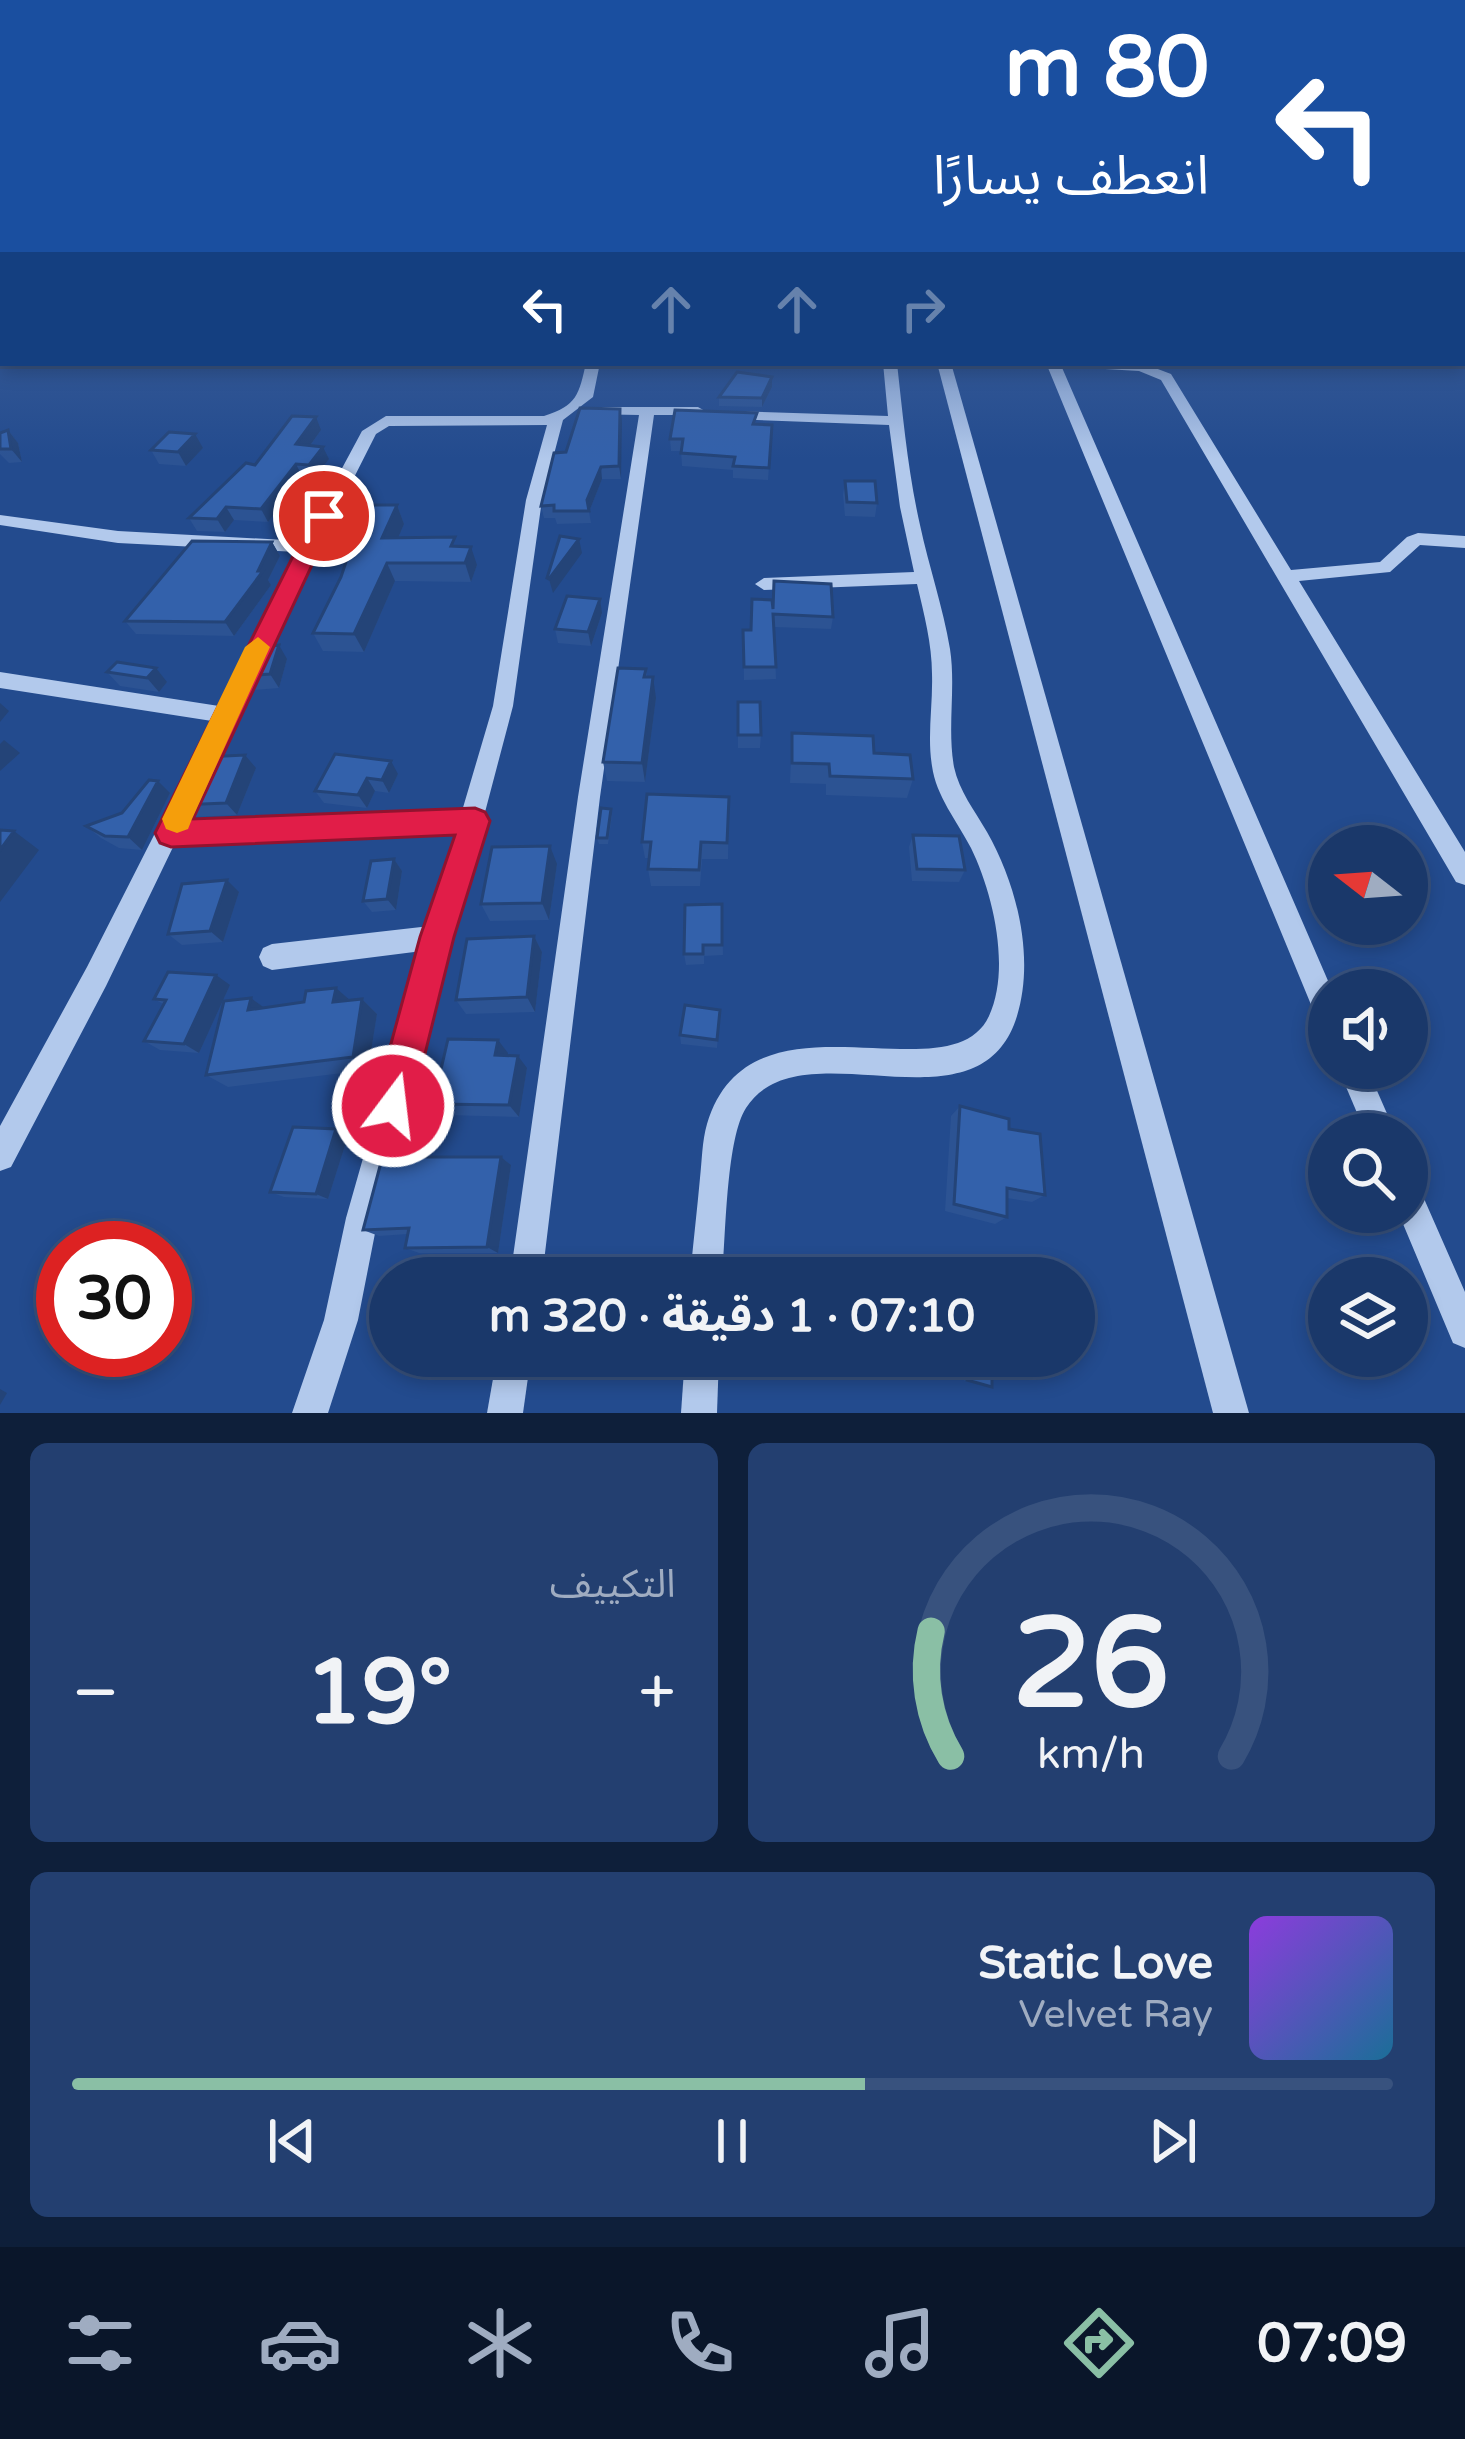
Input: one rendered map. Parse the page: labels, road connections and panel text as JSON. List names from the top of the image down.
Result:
{
  "north": "left",
  "page": {
    "turn": ["80 m", "انعطف يسارًا"],
    "limit": "30",
    "trip": "07:10 · 1 دقيقة · 320 m",
    "tile": "التكييف",
    "heat": ["−", "19°", "+"],
    "song": ["Static Love", "Velvet Ray"],
    "tabs": "07:09",
    "gauge": ["26", "km/h"]
  }
}
